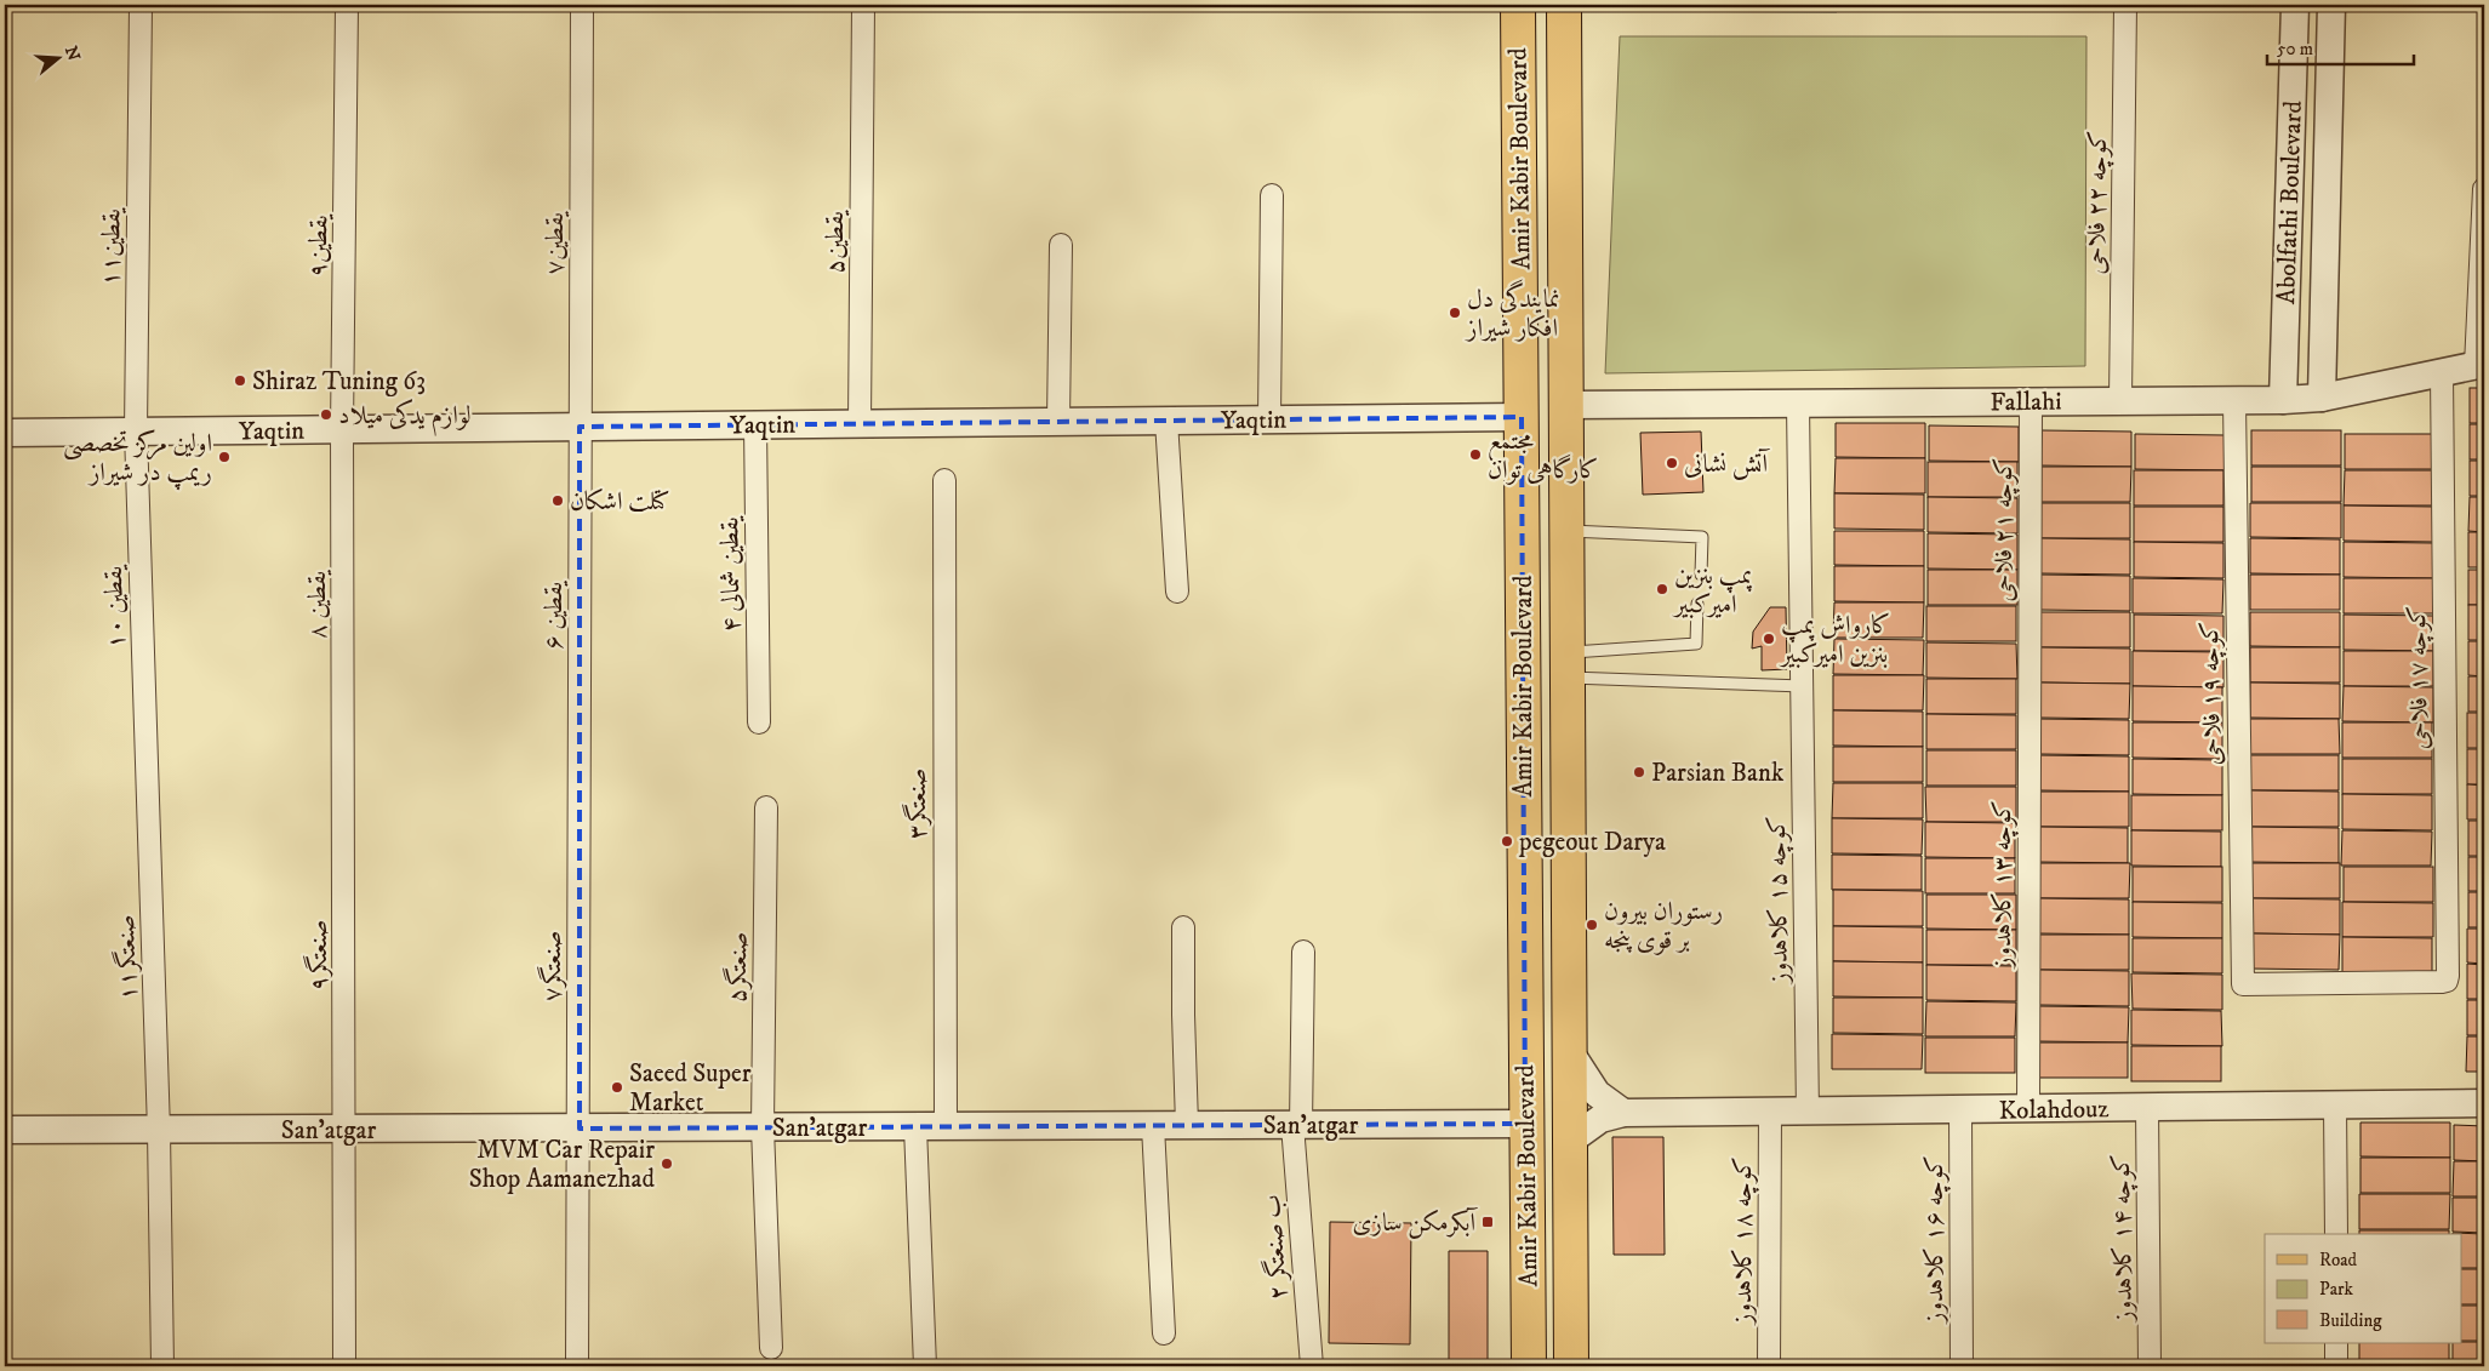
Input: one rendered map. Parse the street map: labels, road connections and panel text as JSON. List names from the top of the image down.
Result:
{
  "streets": {
    "main road": ["Amir Kabir Boulevard"],
    "street": [
      "کوچه ۲۲ فلاحی",
      "Abolfathi Boulevard",
      "یقطین۵",
      "یقطین۷",
      "یقطین۹",
      "یقطین۱۱",
      "Fallahi",
      "Yaqtin",
      "کوچه ۲۱ فلاحی",
      "یقطین شمالی ۴",
      "یقطین ۸",
      "یقطین ۱۰",
      "یقطین ۶",
      "کوچه ۱۷ فلاحی",
      "کوچه ۱۹ فلاحی",
      "صنعتگر۳",
      "کوچه ۱۳ کلاهدوز",
      "کوچه ۱۵ کلاهدوز",
      "صنعتگر۹",
      "صنعتگر۱۱",
      "صنعتگر۷",
      "صنعتگر۵",
      "Kolahdouz",
      "San'atgar",
      "کوچه ۱۴ کلاهدوز",
      "کوچه ۱۶ کلاهدوز",
      "کوچه ۱۸ کلاهدوز",
      "۲ ب صنعتگر"
    ]
  },
  "crossings": [
    ["Amir Kabir Boulevard", "Fallahi"],
    ["Amir Kabir Boulevard", "Yaqtin"],
    ["Amir Kabir Boulevard", "Kolahdouz"],
    ["Amir Kabir Boulevard", "San'atgar"],
    ["کوچه ۲۲ فلاحی", "Fallahi"],
    ["Abolfathi Boulevard", "Fallahi"],
    ["یقطین۵", "Yaqtin"],
    ["یقطین۷", "Yaqtin"],
    ["یقطین۷", "یقطین ۶"],
    ["یقطین۹", "Yaqtin"],
    ["یقطین۹", "یقطین ۸"],
    ["یقطین۱۱", "Yaqtin"],
    ["یقطین۱۱", "یقطین ۱۰"],
    ["Fallahi", "کوچه ۲۱ فلاحی"],
    ["Fallahi", "کوچه ۱۷ فلاحی"],
    ["Fallahi", "کوچه ۱۹ فلاحی"],
    ["Fallahi", "کوچه ۱۵ کلاهدوز"],
    ["Yaqtin", "یقطین شمالی ۴"],
    ["Yaqtin", "یقطین ۸"],
    ["Yaqtin", "یقطین ۱۰"],
    ["Yaqtin", "یقطین ۶"],
    ["کوچه ۲۱ فلاحی", "کوچه ۱۳ کلاهدوز"],
    ["یقطین ۸", "صنعتگر۹"],
    ["یقطین ۱۰", "صنعتگر۱۱"],
    ["یقطین ۶", "صنعتگر۷"],
    ["کوچه ۱۷ فلاحی", "کوچه ۱۹ فلاحی"],
    ["صنعتگر۳", "San'atgar"],
    ["کوچه ۱۳ کلاهدوز", "Kolahdouz"],
    ["کوچه ۱۵ کلاهدوز", "Kolahdouz"],
    ["صنعتگر۹", "San'atgar"],
    ["صنعتگر۱۱", "San'atgar"],
    ["صنعتگر۷", "San'atgar"],
    ["صنعتگر۵", "San'atgar"],
    ["Kolahdouz", "کوچه ۱۴ کلاهدوز"],
    ["Kolahdouz", "کوچه ۱۶ کلاهدوز"],
    ["Kolahdouz", "کوچه ۱۸ کلاهدوز"],
    ["San'atgar", "۲ ب صنعتگر"]
  ],
  "places": {
    "other": [
      "نمایندگی دل افکار شیراز",
      "Shiraz Tuning 63",
      "لوازم یدکی میلاد",
      "مجتمع کارگاهی توان",
      "اولین مرکز تخصصی ریمپ در شیراز",
      "آتش نشانی",
      "کتلت اشکان",
      "پمپ بنزین امیرکبیر",
      "کارواش پمپ بنزین امیرکبیر",
      "Parsian Bank",
      "pegeout Darya",
      "رستوران بیرون بر قوی پنجه",
      "Saeed Super Market",
      "MVM Car Repair Shop Aamanezhad"
    ],
    "transit": ["آبکرمکن سازی"]
  },
  "legend": ["Road", "Park", "Building"],
  "scale_bar": "50 m",
  "north": "right"
}
